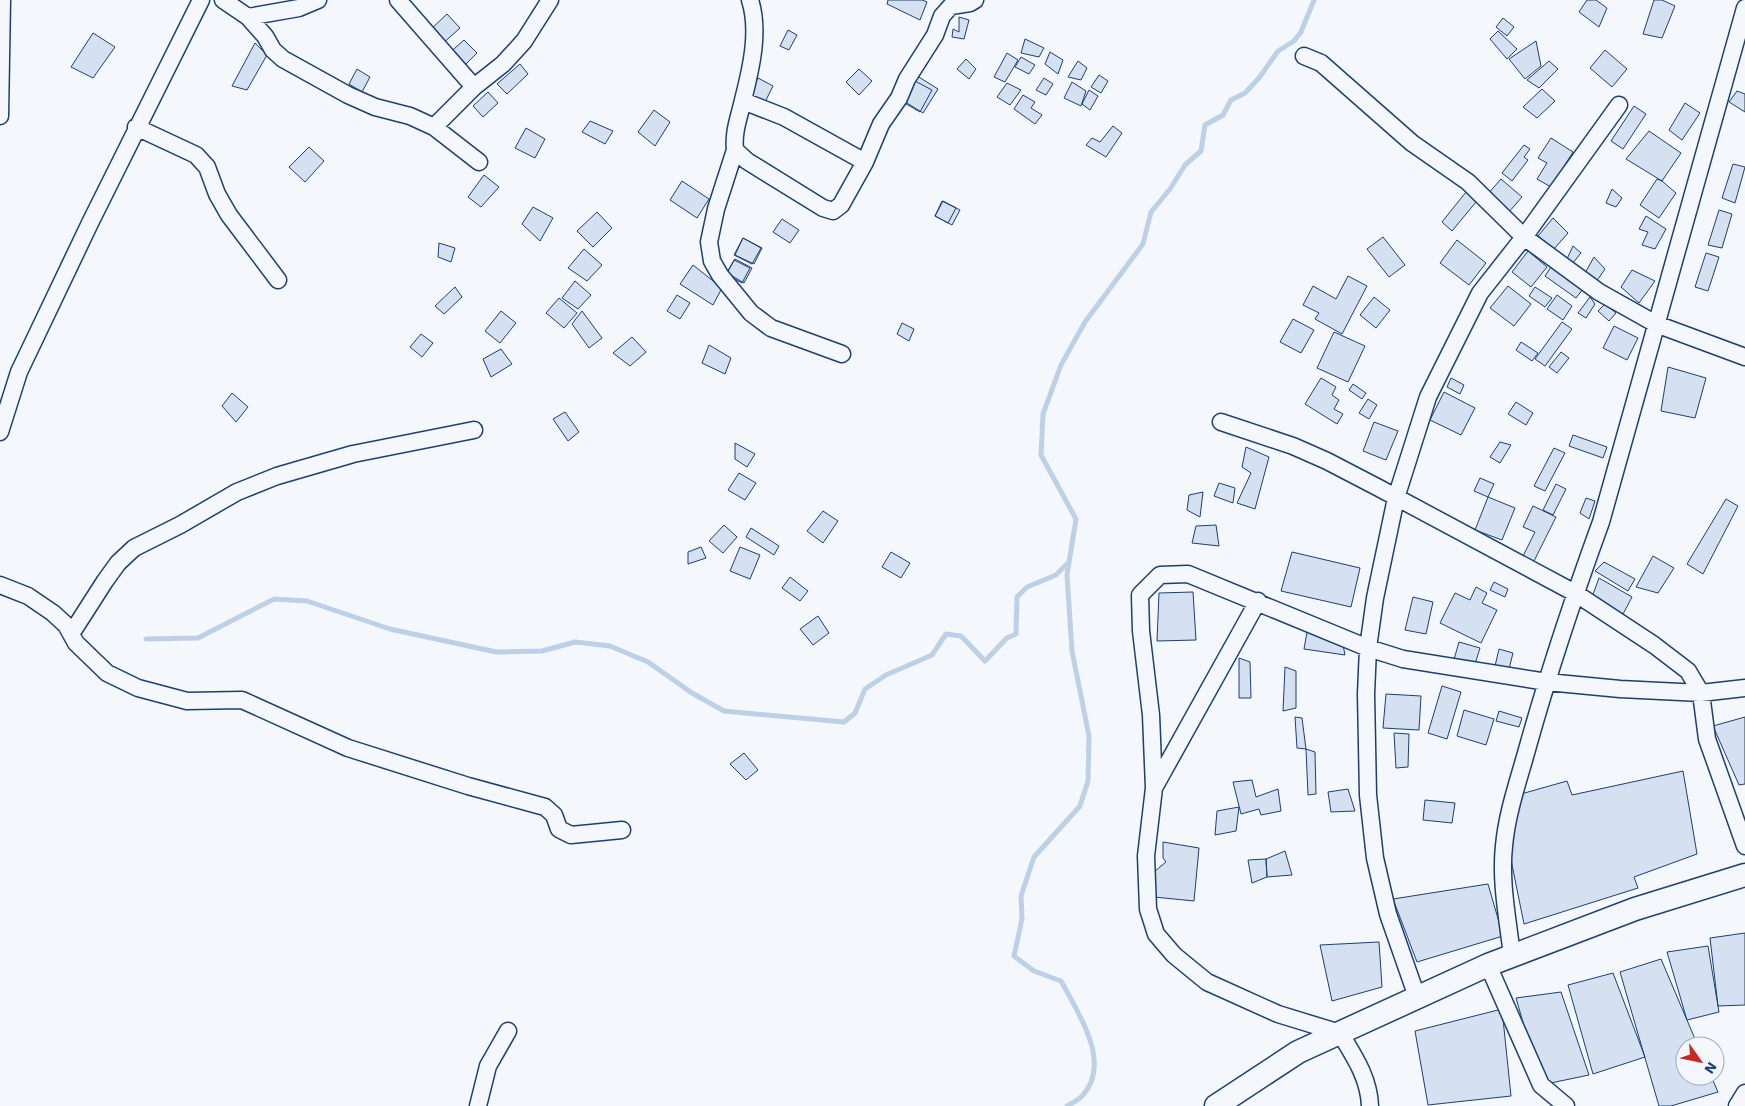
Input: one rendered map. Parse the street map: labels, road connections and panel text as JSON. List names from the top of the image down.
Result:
{
  "north": "bottom right"
}
